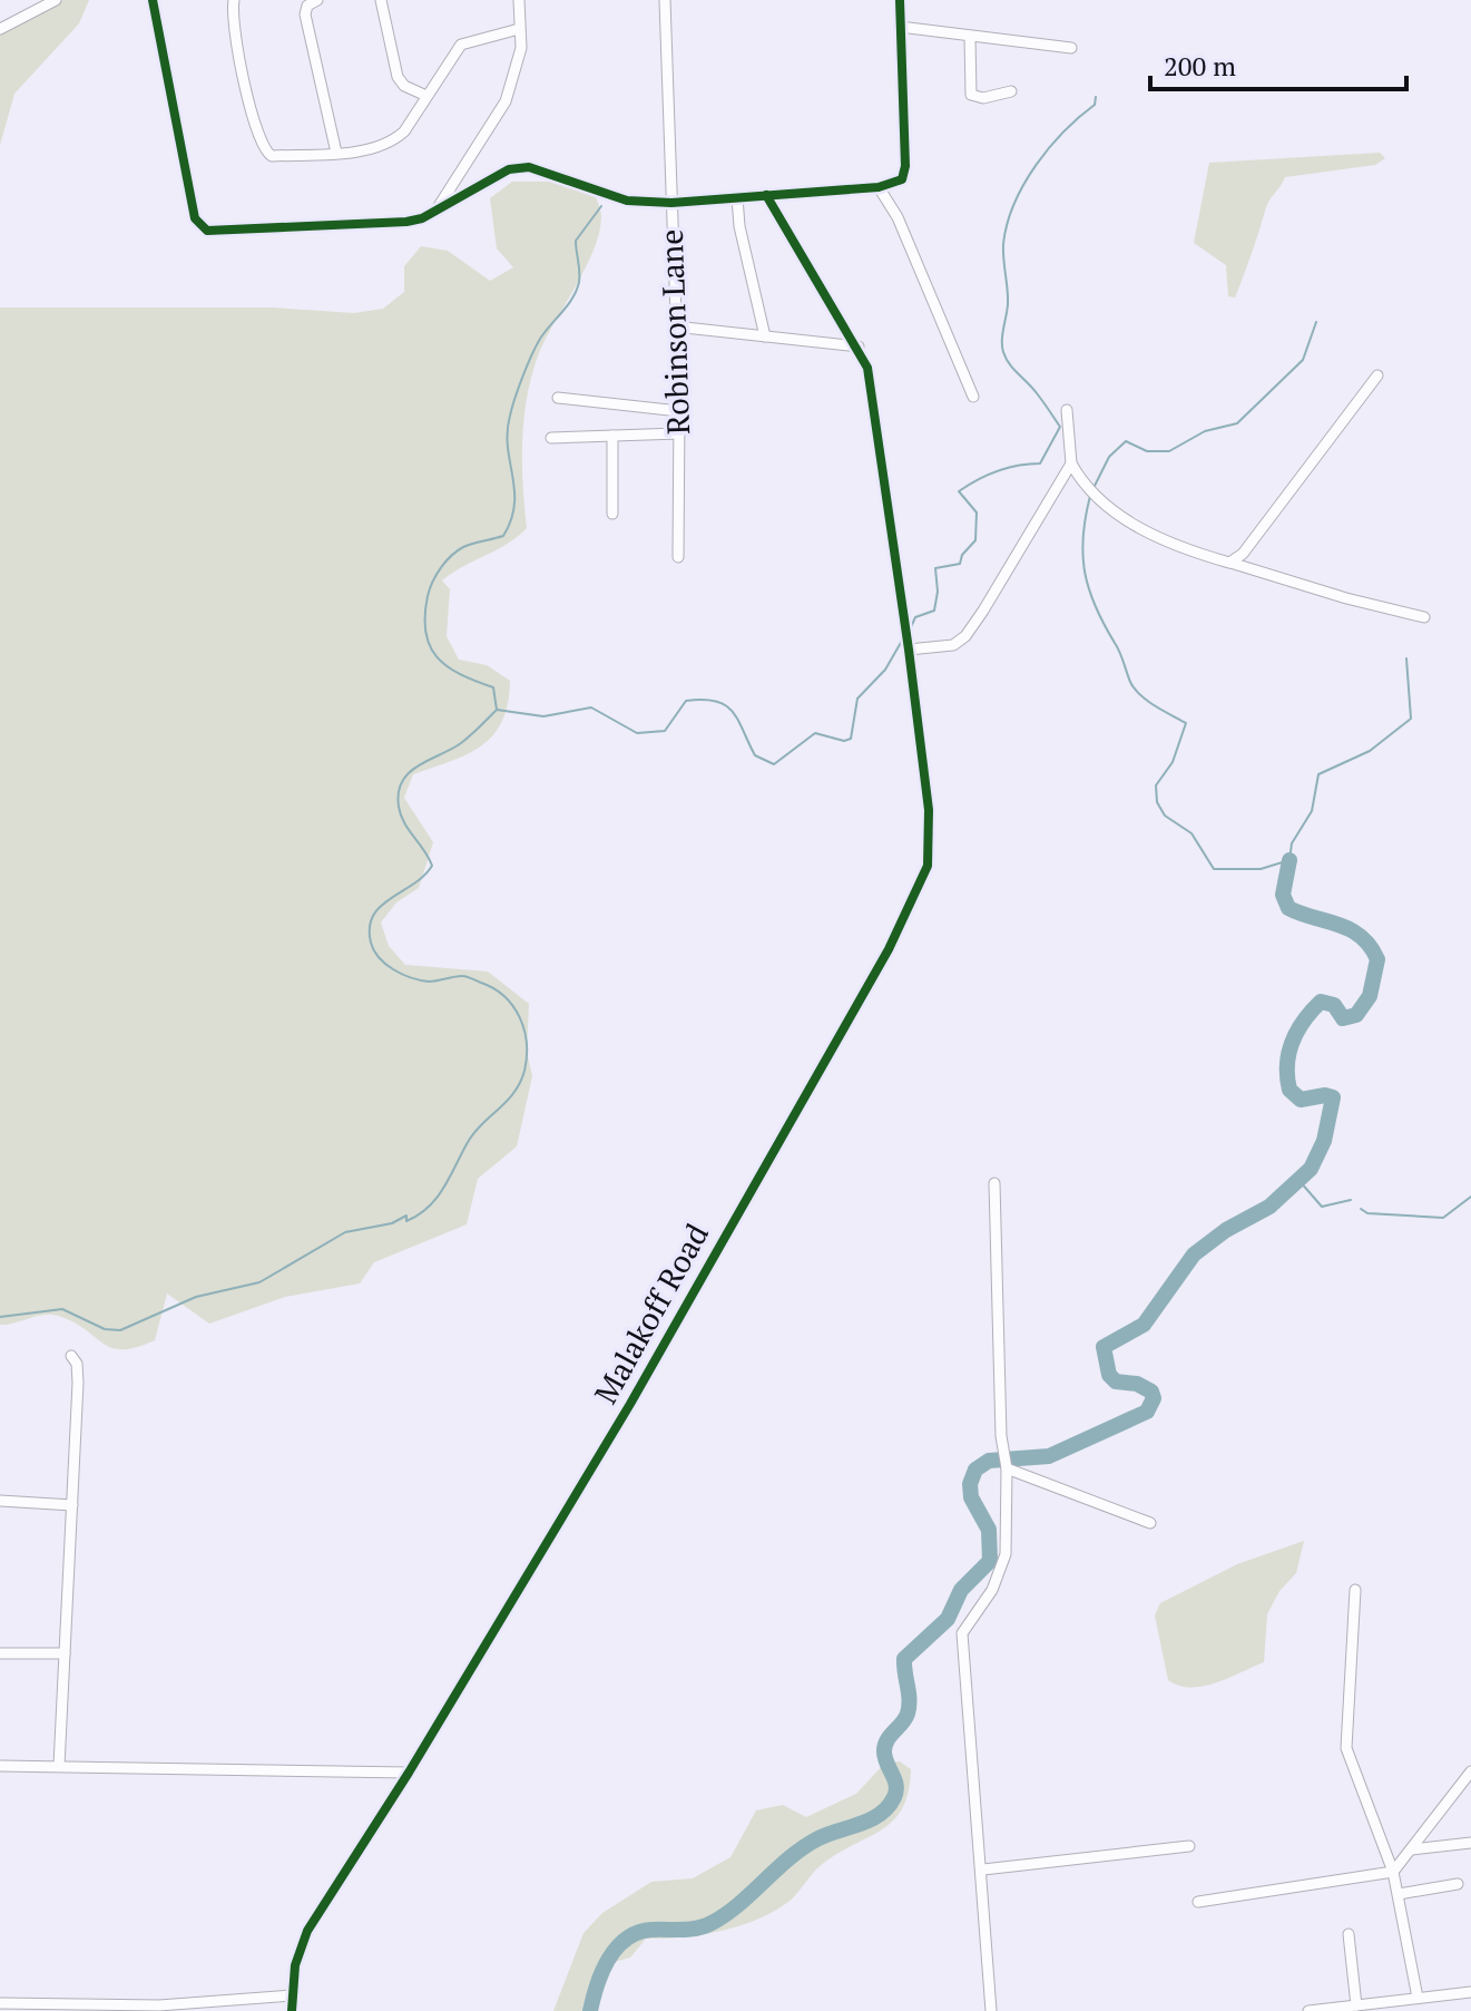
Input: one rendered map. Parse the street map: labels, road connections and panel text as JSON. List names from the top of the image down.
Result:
{
  "streets": {
    "street": ["Robinson Lane", "Malakoff Road"]
  },
  "scale_bar": "200 m"
}
